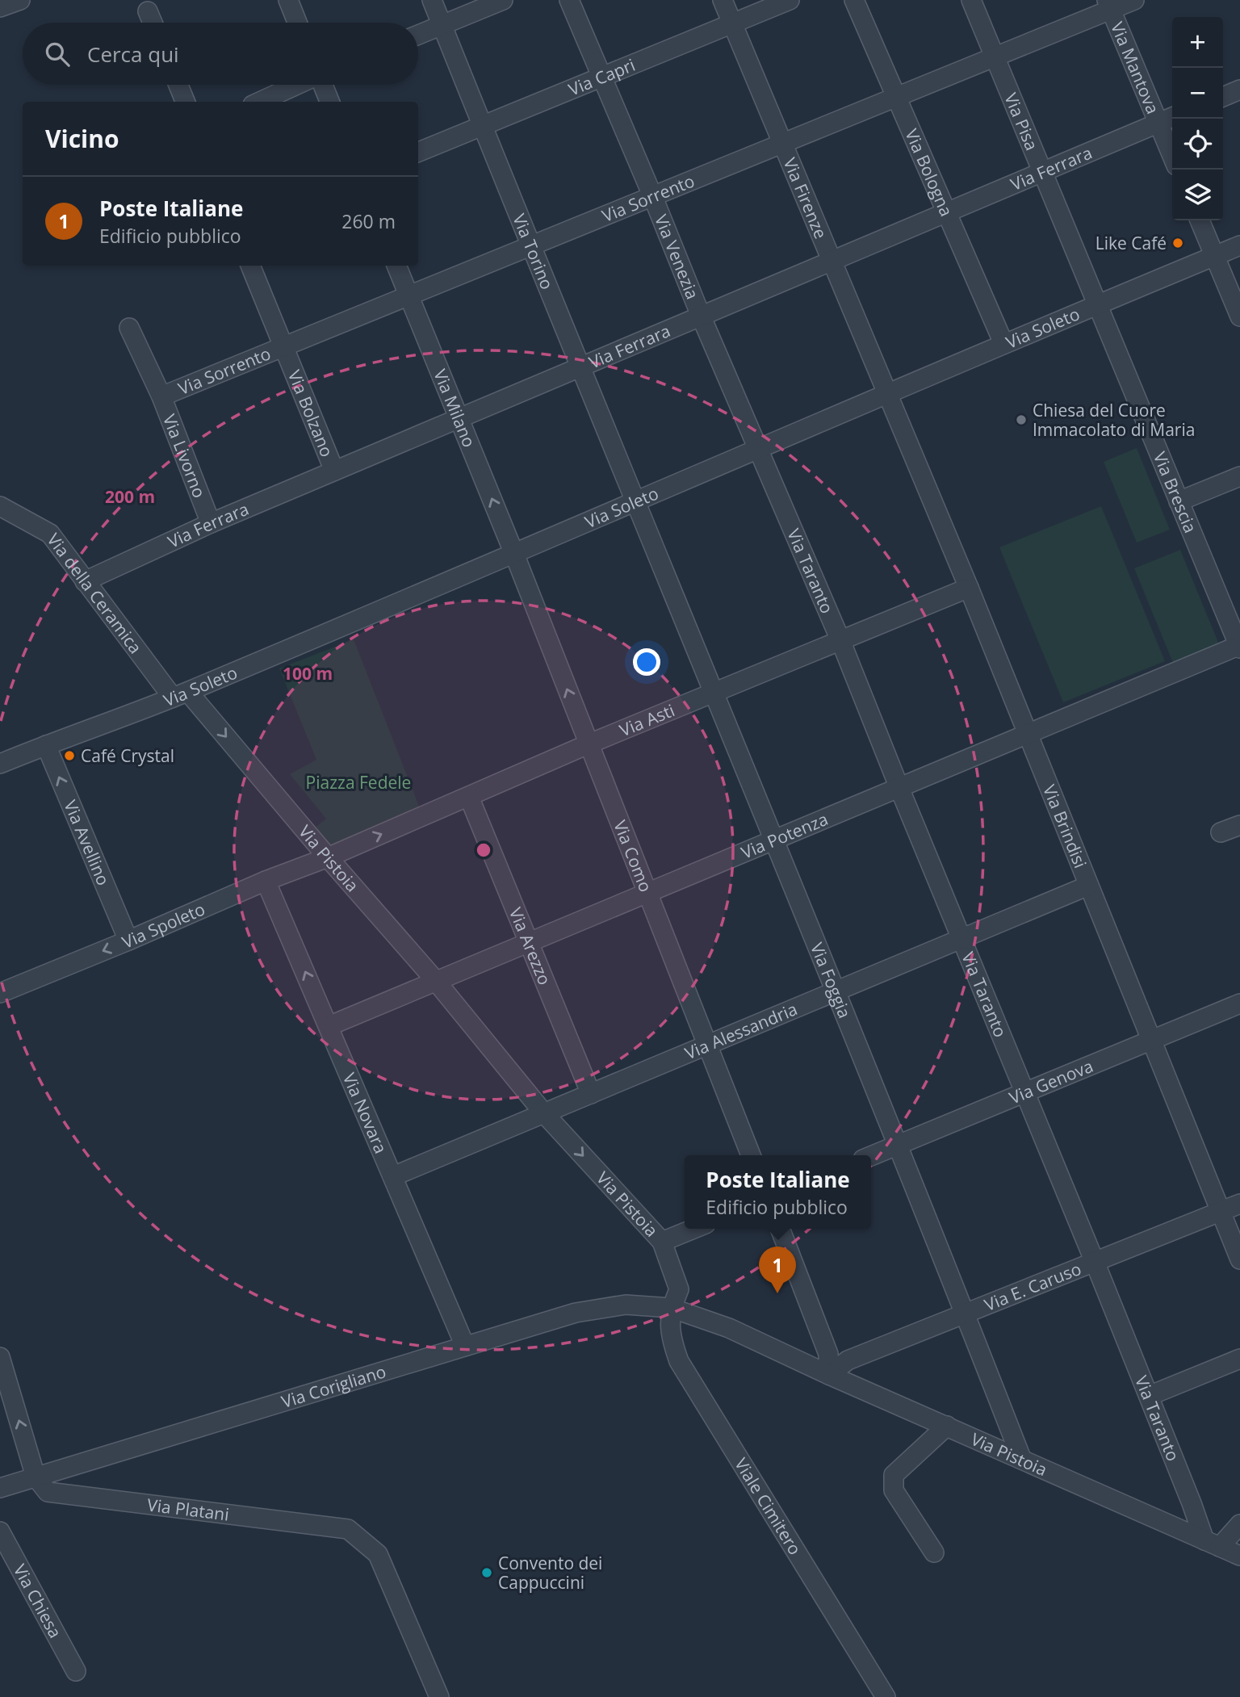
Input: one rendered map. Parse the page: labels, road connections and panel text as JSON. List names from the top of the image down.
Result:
{
  "streets": {
    "street": [
      "Via Mantova",
      "Via Capri",
      "Via Pisa",
      "Via Ferrara",
      "Via Bologna",
      "Via Firenze",
      "Via Sorrento",
      "Via Torino",
      "Via Venezia",
      "Via Soleto",
      "Via Milano",
      "Via Bolzano",
      "Via Livorno",
      "Via Brescia",
      "Via Taranto",
      "Via della Ceramica",
      "Via Asti",
      "Via Brindisi",
      "Via Potenza",
      "Via Avellino",
      "Via Como",
      "Via Pistoia",
      "Via Spoleto",
      "Via Arezzo",
      "Via Foggia",
      "Via Alessandria",
      "Via Genova",
      "Via Novara",
      "Via E. Caruso",
      "Via Corigliano",
      "Viale Cimitero",
      "Via Platani",
      "Via Chiesa"
    ]
  },
  "crossings": [
    ["Via Mantova", "Via Ferrara"],
    ["Via Mantova", "Via Sorrento"],
    ["Via Capri", "Via Firenze"],
    ["Via Capri", "Via Torino"],
    ["Via Capri", "Via Venezia"],
    ["Via Pisa", "Via Ferrara"],
    ["Via Pisa", "Via Sorrento"],
    ["Via Pisa", "Via Soleto"],
    ["Via Pisa", "Via Brescia"],
    ["Via Ferrara", "Via Bologna"],
    ["Via Ferrara", "Via Firenze"],
    ["Via Ferrara", "Via Torino"],
    ["Via Ferrara", "Via Venezia"],
    ["Via Ferrara", "Via Milano"],
    ["Via Ferrara", "Via Bolzano"],
    ["Via Ferrara", "Via Livorno"],
    ["Via Ferrara", "Via della Ceramica"],
    ["Via Bologna", "Via Sorrento"],
    ["Via Bologna", "Via Soleto"],
    ["Via Firenze", "Via Sorrento"],
    ["Via Firenze", "Via Soleto"],
    ["Via Firenze", "Via Brindisi"],
    ["Via Sorrento", "Via Torino"],
    ["Via Sorrento", "Via Venezia"],
    ["Via Sorrento", "Via Milano"],
    ["Via Sorrento", "Via Bolzano"],
    ["Via Sorrento", "Via Livorno"],
    ["Via Torino", "Via Soleto"],
    ["Via Torino", "Via Foggia"],
    ["Via Venezia", "Via Soleto"],
    ["Via Venezia", "Via Taranto"],
    ["Via Soleto", "Via Milano"],
    ["Via Soleto", "Via Brescia"],
    ["Via Soleto", "Via Taranto"],
    ["Via Soleto", "Via della Ceramica"],
    ["Via Soleto", "Via Brindisi"],
    ["Via Soleto", "Via Avellino"],
    ["Via Soleto", "Via Como"],
    ["Via Soleto", "Via Pistoia"],
    ["Via Soleto", "Via Foggia"],
    ["Via Milano", "Via Como"],
    ["Via Brescia", "Via Potenza"],
    ["Via Taranto", "Via Asti"],
    ["Via Taranto", "Via Potenza"],
    ["Via Taranto", "Via Pistoia"],
    ["Via Taranto", "Via Alessandria"],
    ["Via Taranto", "Via Genova"],
    ["Via Taranto", "Via E. Caruso"],
    ["Via della Ceramica", "Via Pistoia"],
    ["Via Asti", "Via Brindisi"],
    ["Via Asti", "Via Como"],
    ["Via Asti", "Via Pistoia"],
    ["Via Asti", "Via Spoleto"],
    ["Via Asti", "Via Arezzo"],
    ["Via Asti", "Via Foggia"],
    ["Via Brindisi", "Via Potenza"],
    ["Via Brindisi", "Via Alessandria"],
    ["Via Brindisi", "Via Genova"],
    ["Via Brindisi", "Via E. Caruso"],
    ["Via Potenza", "Via Como"],
    ["Via Potenza", "Via Pistoia"],
    ["Via Potenza", "Via Arezzo"],
    ["Via Potenza", "Via Foggia"],
    ["Via Potenza", "Via Novara"],
    ["Via Avellino", "Via Spoleto"],
    ["Via Como", "Via Alessandria"],
    ["Via Pistoia", "Via Spoleto"],
    ["Via Pistoia", "Via Foggia"],
    ["Via Pistoia", "Via Alessandria"],
    ["Via Pistoia", "Via E. Caruso"],
    ["Via Pistoia", "Via Corigliano"],
    ["Via Pistoia", "Viale Cimitero"],
    ["Via Spoleto", "Via Novara"],
    ["Via Arezzo", "Via Alessandria"],
    ["Via Foggia", "Via Alessandria"],
    ["Via Foggia", "Via Genova"],
    ["Via Foggia", "Via E. Caruso"],
    ["Via Alessandria", "Via Novara"],
    ["Via Novara", "Via Corigliano"],
    ["Via Corigliano", "Viale Cimitero"],
    ["Via Corigliano", "Via Platani"]
  ],
  "one_way": ["Via Milano", "Via Avellino", "Via Spoleto"],
  "parks": ["Piazza Fedele"],
  "places": [
    "Like Café",
    "Chiesa del Cuore Immacolato di Maria",
    "Café Crystal",
    "Convento dei Cappuccini"
  ],
  "page": {
    "map_buttons": ["+", "−"],
    "search": "Cerca qui",
    "heading": "Vicino",
    "list": [
      {
        "mark": "1",
        "name": "Poste Italiane",
        "note": "Edificio pubblico",
        "value": "260 m"
      }
    ],
    "popup": ["Poste Italiane", "Edificio pubblico"],
    "pins": "1"
  },
  "rings": ["200 m", "100 m"]
}
